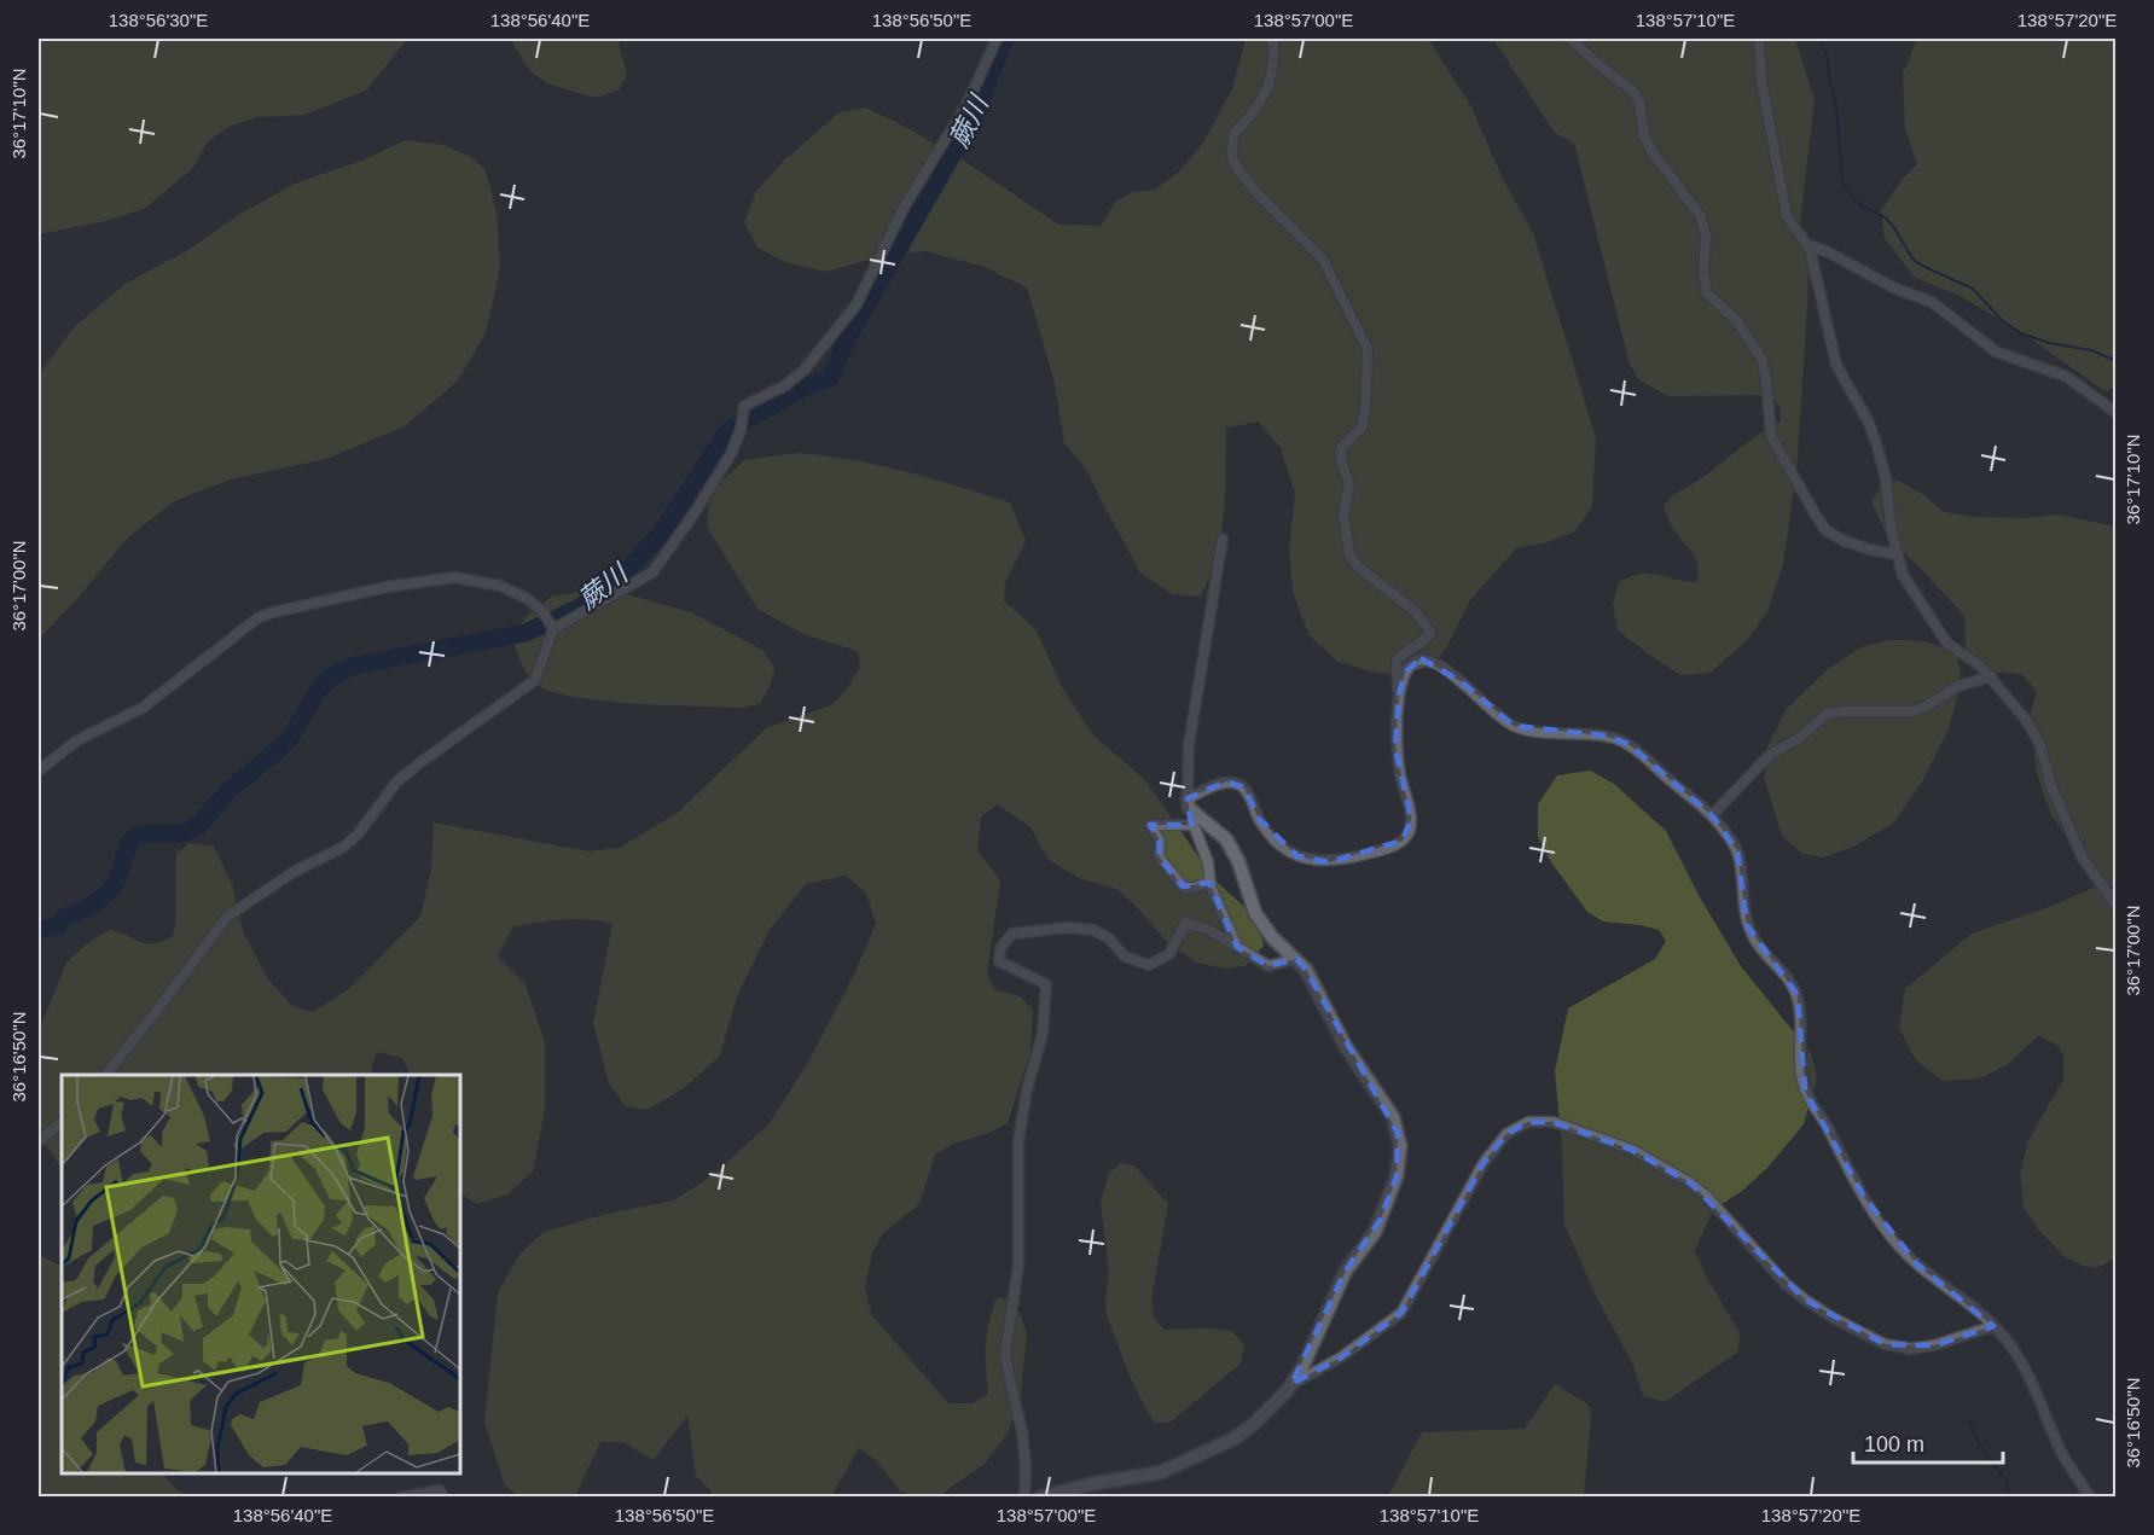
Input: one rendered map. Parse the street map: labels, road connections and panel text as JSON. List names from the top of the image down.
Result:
{
  "water": ["蕨川"],
  "scale_bar": "100 m",
  "coordinates": [
    "138°56'30\"E",
    "138°56'40\"E",
    "138°56'50\"E",
    "138°57'00\"E",
    "138°57'10\"E",
    "138°57'20\"E",
    "36°17'10\"N",
    "36°17'00\"N",
    "36°16'50\"N"
  ]
}
